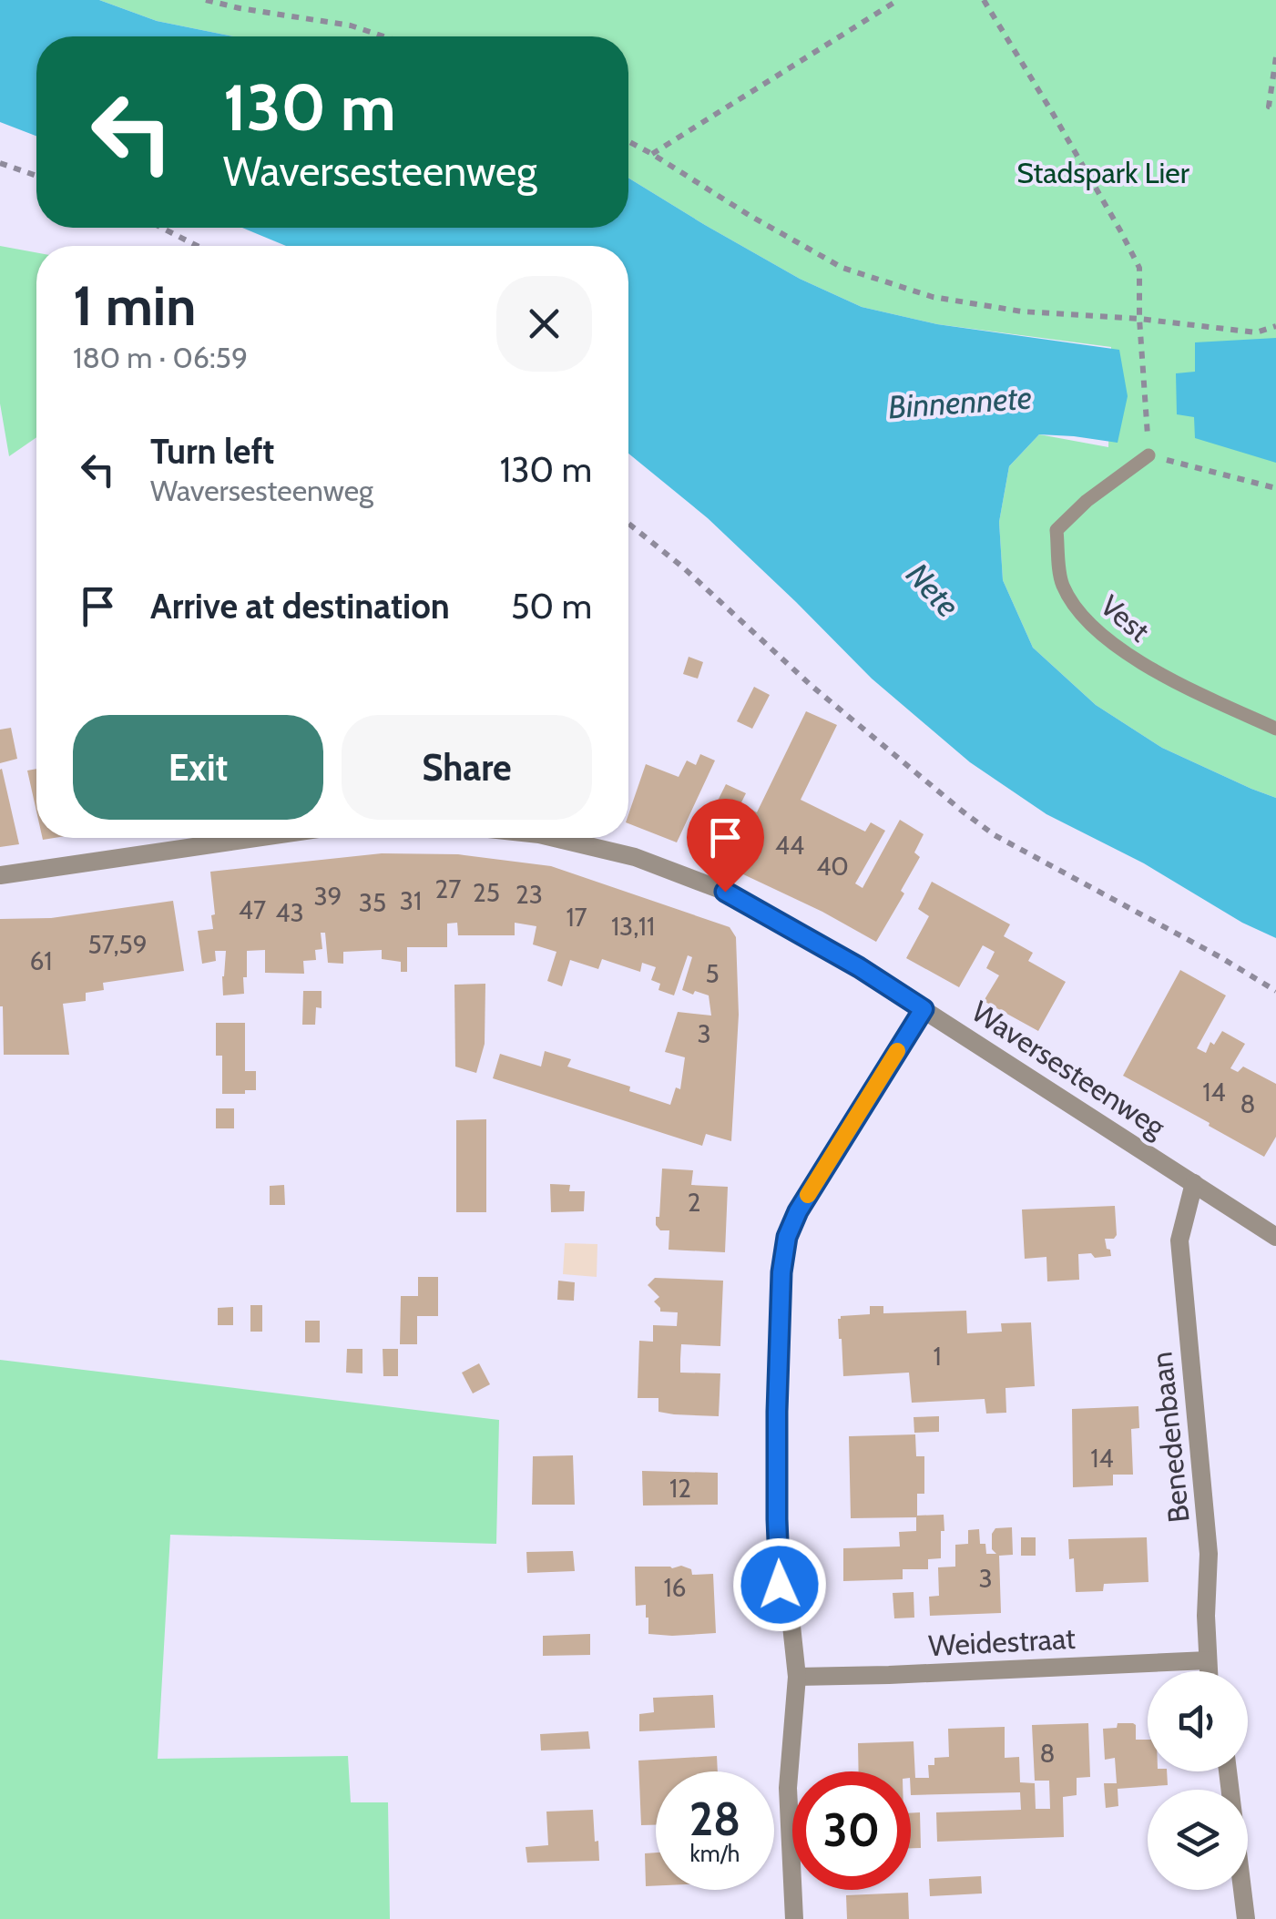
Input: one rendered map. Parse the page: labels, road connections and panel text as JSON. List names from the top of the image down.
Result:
{
  "streets": {
    "street": ["Waversesteenweg", "Benedenbaan", "Weidestraat"],
    "lane": ["Vest"]
  },
  "crossings": [
    ["Waversesteenweg", "Benedenbaan"],
    ["Benedenbaan", "Weidestraat"]
  ],
  "water": ["Binnennete", "Nete"],
  "parks": ["Stadspark Lier"],
  "house_numbers": [
    "44",
    "40",
    "27",
    "25",
    "23",
    "39",
    "31",
    "35",
    "47",
    "43",
    "17",
    "13,11",
    "57,59",
    "61",
    "5",
    "3",
    "14",
    "8",
    "2",
    "1",
    "14",
    "12",
    "3",
    "16",
    "8"
  ],
  "page": {
    "turn": ["130 m", "Waversesteenweg"],
    "heading": ["1 min", "180 m · 06:59"],
    "list": [
      {
        "name": "Turn left",
        "note": "Waversesteenweg",
        "value": "130 m"
      },
      {
        "name": "Arrive at destination",
        "value": "50 m"
      }
    ],
    "buttons": ["Exit", "Share"],
    "speed": "28 km/h",
    "limit": "30"
  }
}
